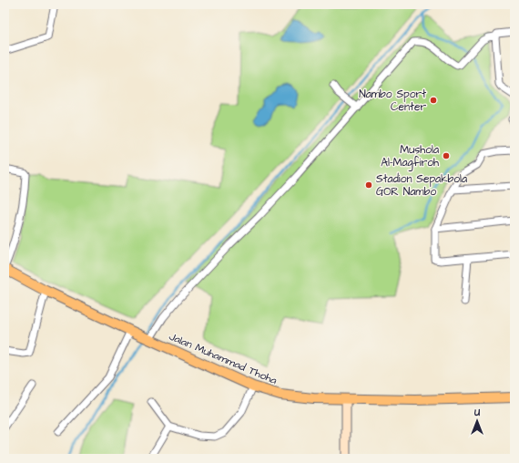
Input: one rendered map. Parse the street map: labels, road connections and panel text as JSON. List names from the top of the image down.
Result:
{
  "streets": {
    "main road": ["Jalan Muhammad Thoha"]
  },
  "places": ["Nambo Sport Center", "Mushola Al-Magfiroh", "Stadion Sepakbola GOR Nambo"],
  "north": "top"
}
